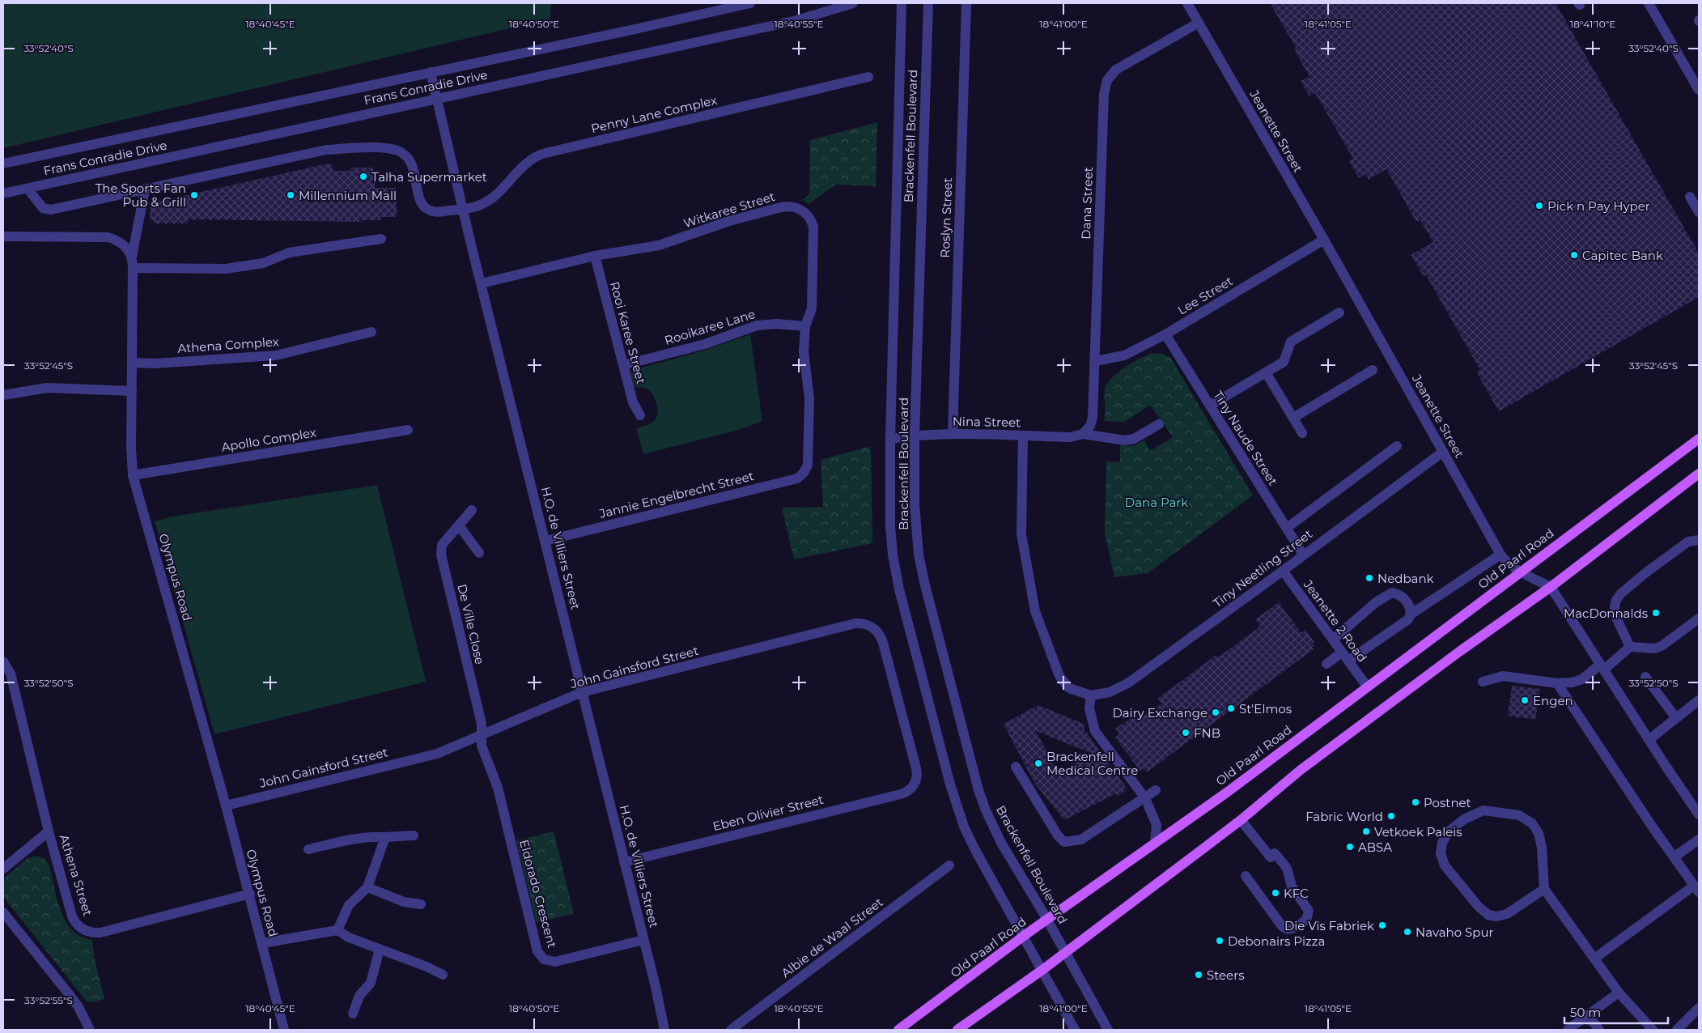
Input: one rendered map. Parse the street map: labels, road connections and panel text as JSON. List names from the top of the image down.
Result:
{
  "streets": {
    "main road": ["Old Paarl Road"],
    "street": [
      "Frans Conradie Drive",
      "Penny Lane Complex",
      "Jeanette Street",
      "Brackenfell Boulevard",
      "Dana Street",
      "Witkaree Street",
      "Roslyn Street",
      "Lee Street",
      "Rooikaree Lane",
      "Rooi Karee Street",
      "Athena Complex",
      "Nina Street",
      "Tiny Naude Street",
      "Apollo Complex",
      "Jannie Engelbrecht Street",
      "H.O. de Villiers Street",
      "Tiny Neetling Street",
      "Olympus Road",
      "Jeanette 2 Road",
      "De Ville Close",
      "John Gainsford Street",
      "Eben Olivier Street",
      "Athena Street",
      "Eldorado Crescent",
      "Albie de Waal Street"
    ]
  },
  "crossings": [
    ["Frans Conradie Drive", "Penny Lane Complex"],
    ["Frans Conradie Drive", "H.O. de Villiers Street"],
    ["Penny Lane Complex", "H.O. de Villiers Street"],
    ["Penny Lane Complex", "Olympus Road"],
    ["Jeanette Street", "Dana Street"],
    ["Jeanette Street", "Lee Street"],
    ["Jeanette Street", "Old Paarl Road"],
    ["Jeanette Street", "Tiny Neetling Street"],
    ["Brackenfell Boulevard", "Nina Street"],
    ["Brackenfell Boulevard", "Old Paarl Road"],
    ["Dana Street", "Lee Street"],
    ["Dana Street", "Nina Street"],
    ["Witkaree Street", "Rooikaree Lane"],
    ["Witkaree Street", "Rooi Karee Street"],
    ["Witkaree Street", "Jannie Engelbrecht Street"],
    ["Witkaree Street", "H.O. de Villiers Street"],
    ["Roslyn Street", "Nina Street"],
    ["Lee Street", "Tiny Naude Street"],
    ["Rooikaree Lane", "Rooi Karee Street"],
    ["Athena Complex", "Olympus Road"],
    ["Tiny Naude Street", "Tiny Neetling Street"],
    ["Apollo Complex", "Olympus Road"],
    ["Jannie Engelbrecht Street", "H.O. de Villiers Street"],
    ["H.O. de Villiers Street", "John Gainsford Street"],
    ["H.O. de Villiers Street", "Eben Olivier Street"],
    ["H.O. de Villiers Street", "Eldorado Crescent"],
    ["Old Paarl Road", "Jeanette 2 Road"],
    ["Tiny Neetling Street", "Jeanette 2 Road"],
    ["Olympus Road", "John Gainsford Street"],
    ["Olympus Road", "Athena Street"],
    ["De Ville Close", "John Gainsford Street"],
    ["De Ville Close", "Eldorado Crescent"],
    ["John Gainsford Street", "Eben Olivier Street"],
    ["John Gainsford Street", "Eldorado Crescent"]
  ],
  "parks": ["Dana Park"],
  "places": [
    "Talha Supermarket",
    "The Sports Fan Pub & Grill",
    "Millennium Mall",
    "Pick n Pay Hyper",
    "Capitec Bank",
    "Nedbank",
    "MacDonnalds",
    "Engen",
    "St'Elmos",
    "Dairy Exchange",
    "FNB",
    "Brackenfell Medical Centre",
    "Postnet",
    "Fabric World",
    "Vetkoek Paleis",
    "ABSA",
    "KFC",
    "Die Vis Fabriek",
    "Navaho Spur",
    "Debonairs Pizza",
    "Steers"
  ],
  "scale_bar": "50 m",
  "coordinates": [
    "18°40'45\"E",
    "18°40'50\"E",
    "18°40'55\"E",
    "18°41'00\"E",
    "18°41'05\"E",
    "18°41'10\"E",
    "33°52'40\"S",
    "33°52'45\"S",
    "33°52'50\"S",
    "33°52'55\"S"
  ]
}
